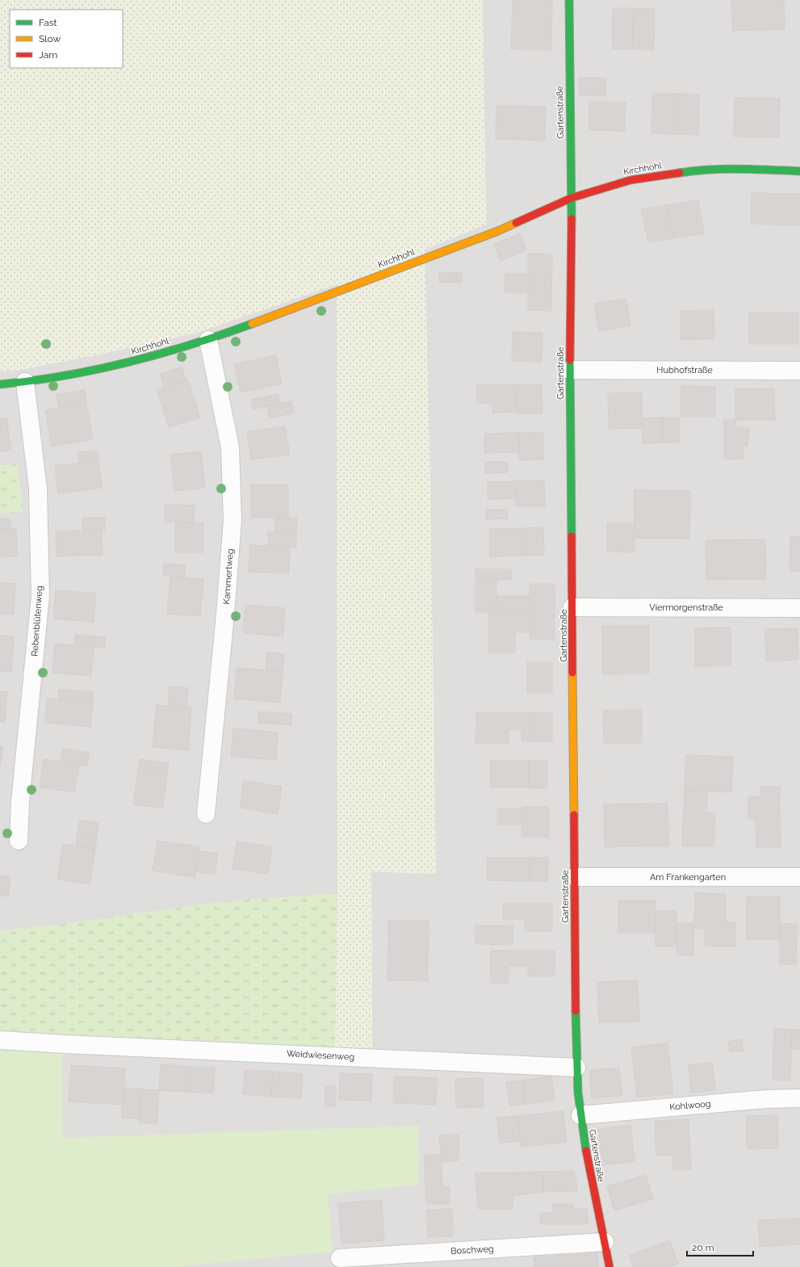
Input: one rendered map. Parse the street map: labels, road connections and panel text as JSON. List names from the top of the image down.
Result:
{
  "streets": {
    "street": [
      "Gartenstraße",
      "Kirchhohl",
      "Hubhofstraße",
      "Kammertweg",
      "Viermorgenstraße",
      "Rebenblütenweg",
      "Am Frankengarten",
      "Weidwiesenweg",
      "Kohlwoog",
      "Boschweg"
    ]
  },
  "crossings": [
    ["Gartenstraße", "Kirchhohl"],
    ["Gartenstraße", "Hubhofstraße"],
    ["Gartenstraße", "Viermorgenstraße"],
    ["Gartenstraße", "Am Frankengarten"],
    ["Gartenstraße", "Weidwiesenweg"],
    ["Gartenstraße", "Kohlwoog"],
    ["Gartenstraße", "Boschweg"],
    ["Kirchhohl", "Kammertweg"],
    ["Kirchhohl", "Rebenblütenweg"]
  ],
  "legend": ["Fast", "Slow", "Jam"],
  "scale_bar": "20 m"
}
